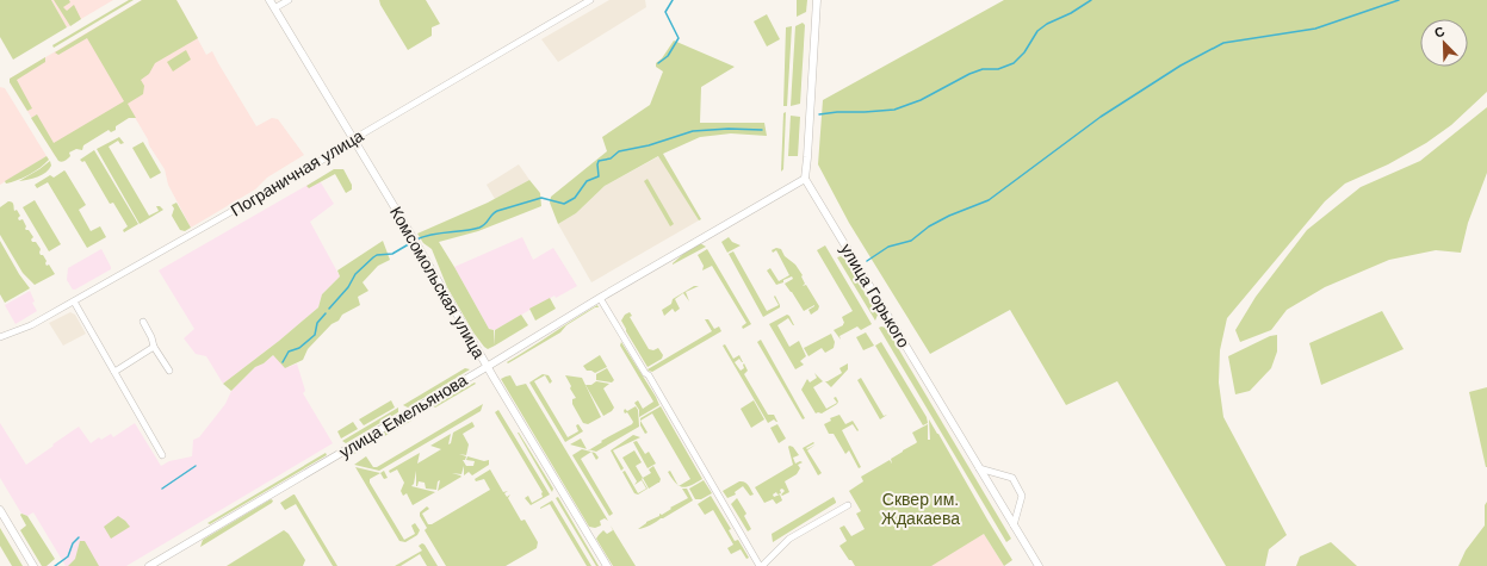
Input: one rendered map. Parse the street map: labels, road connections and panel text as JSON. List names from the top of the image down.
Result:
{
  "streets": {
    "main road": ["Комсомольская улица", "улица Горького", "улица Емельянова"],
    "street": ["Пограничная улица"]
  },
  "crossings": [
    ["Пограничная улица", "Комсомольская улица"],
    ["Комсомольская улица", "улица Емельянова"],
    ["улица Горького", "улица Емельянова"]
  ],
  "parks": ["Сквер им. Ждакаева"],
  "north": "top left"
}
